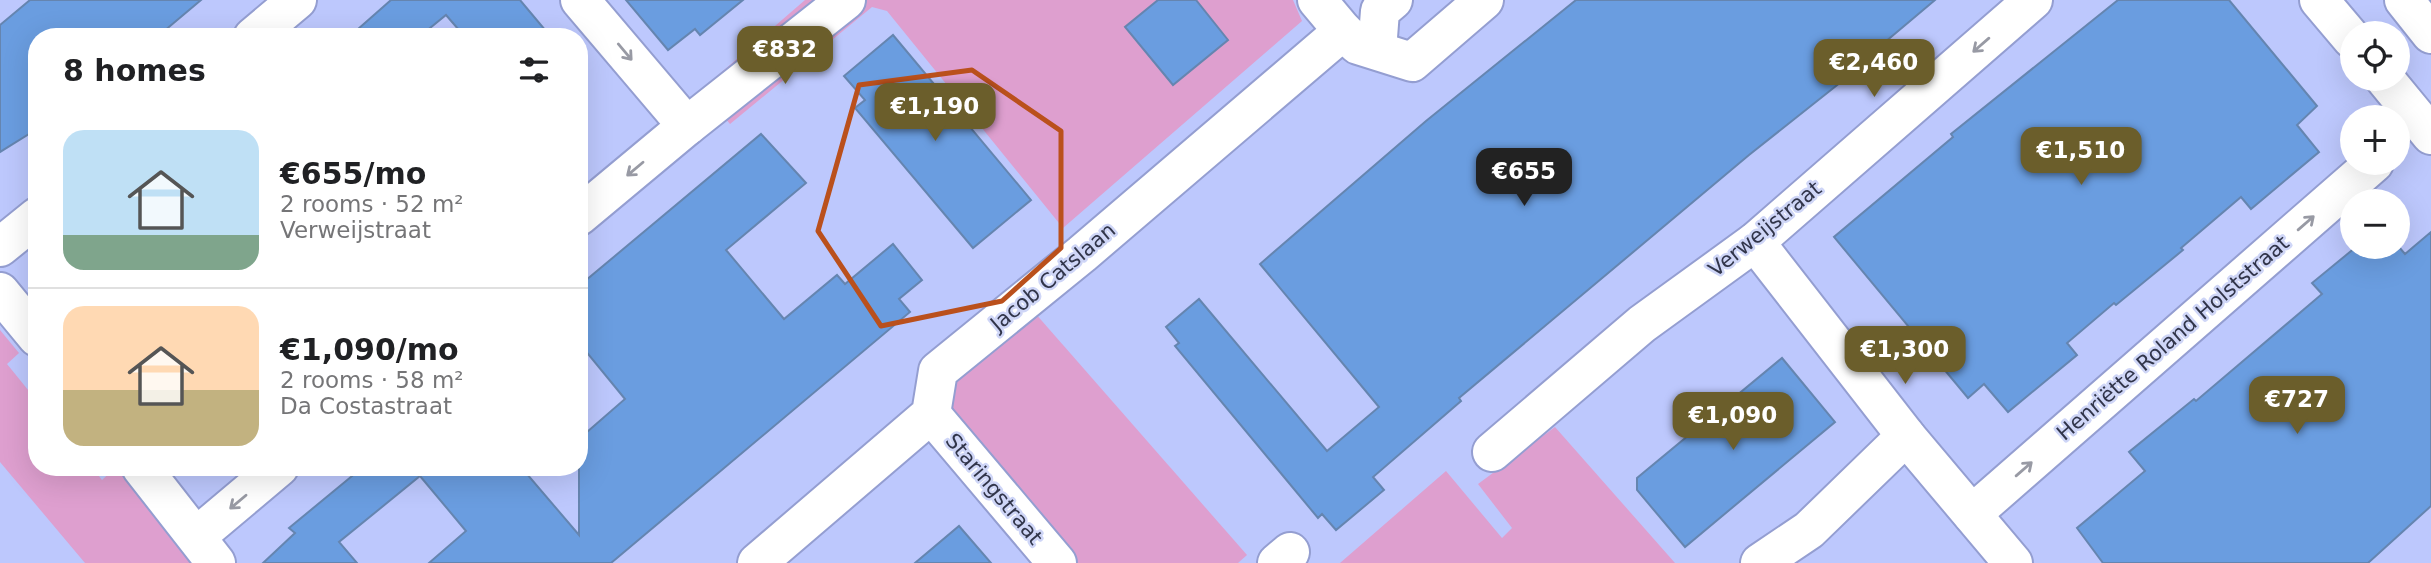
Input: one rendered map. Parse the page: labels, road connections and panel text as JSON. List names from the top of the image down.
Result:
{
  "streets": {
    "street": [
      "Verweijstraat",
      "Jacob Catslaan",
      "Henriëtte Roland Holststraat",
      "Staringstraat"
    ]
  },
  "crossings": [
    ["Jacob Catslaan", "Staringstraat"]
  ],
  "one_way": ["Verweijstraat", "Henriëtte Roland Holststraat"],
  "page": {
    "map_buttons": ["+", "−"],
    "price": [
      "€832",
      "€2,460",
      "€1,190",
      "€1,510",
      "€655",
      "€1,300",
      "€727",
      "€1,090"
    ],
    "heading": "8 homes",
    "list": [
      {
        "name": "€655/mo",
        "note": "2 rooms · 52 m² · Verweijstraat"
      },
      {
        "name": "€1,090/mo",
        "note": "2 rooms · 58 m² · Da Costastraat"
      }
    ]
  }
}
